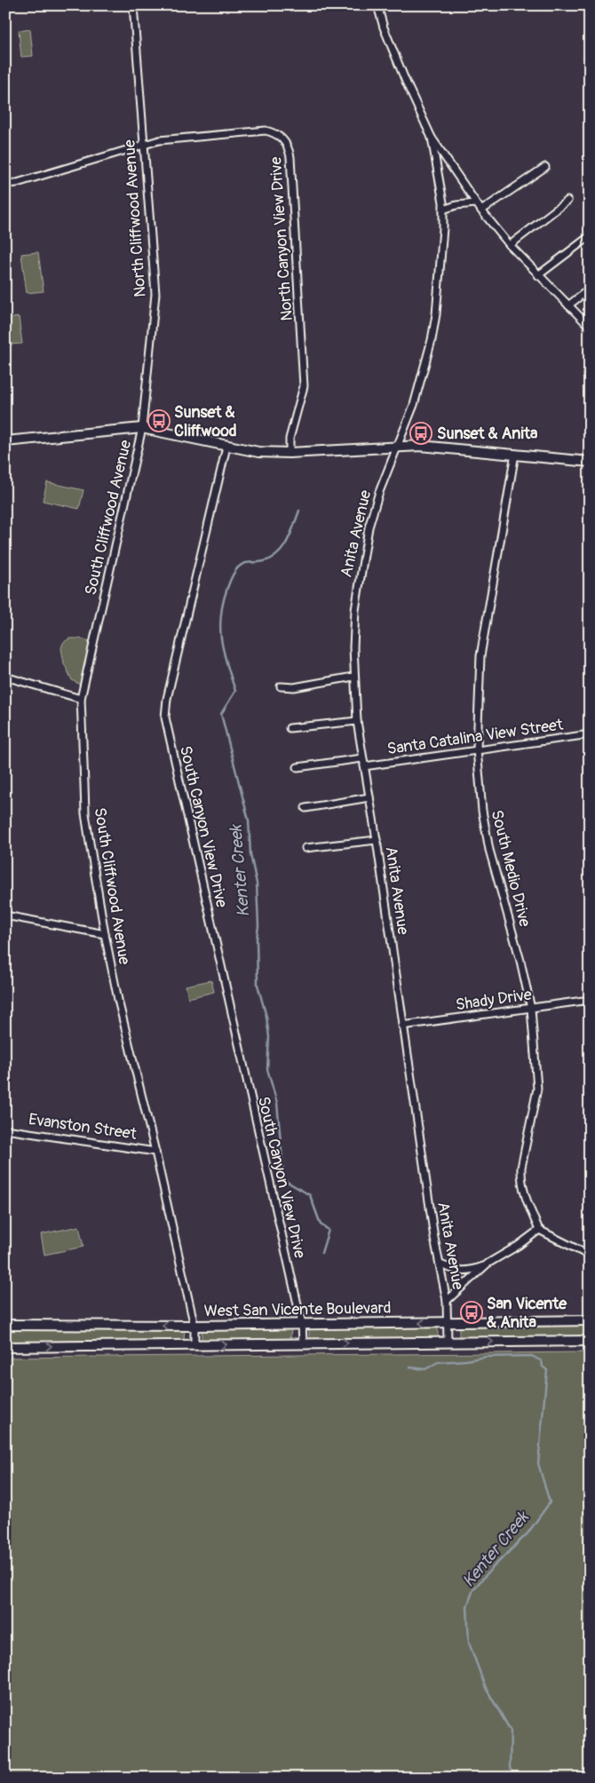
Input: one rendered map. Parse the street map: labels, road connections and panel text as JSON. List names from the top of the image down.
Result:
{
  "streets": {
    "main road": ["West San Vicente Boulevard"],
    "street": [
      "North Cliffwood Avenue",
      "North Canyon View Drive",
      "South Cliffwood Avenue",
      "Anita Avenue",
      "Santa Catalina View Street",
      "South Canyon View Drive",
      "South Medio Drive",
      "Shady Drive",
      "Evanston Street"
    ]
  },
  "crossings": [
    ["North Cliffwood Avenue", "North Canyon View Drive"],
    ["North Cliffwood Avenue", "South Cliffwood Avenue"],
    ["South Cliffwood Avenue", "Evanston Street"],
    ["South Cliffwood Avenue", "West San Vicente Boulevard"],
    ["Anita Avenue", "Santa Catalina View Street"],
    ["Anita Avenue", "Shady Drive"],
    ["Anita Avenue", "West San Vicente Boulevard"],
    ["Santa Catalina View Street", "South Medio Drive"],
    ["South Canyon View Drive", "West San Vicente Boulevard"],
    ["South Medio Drive", "Shady Drive"]
  ],
  "water": ["Kenter Creek"],
  "places": {
    "bus stop": ["Sunset & Cliffwood", "Sunset & Anita", "San Vicente & Anita"]
  }
}
